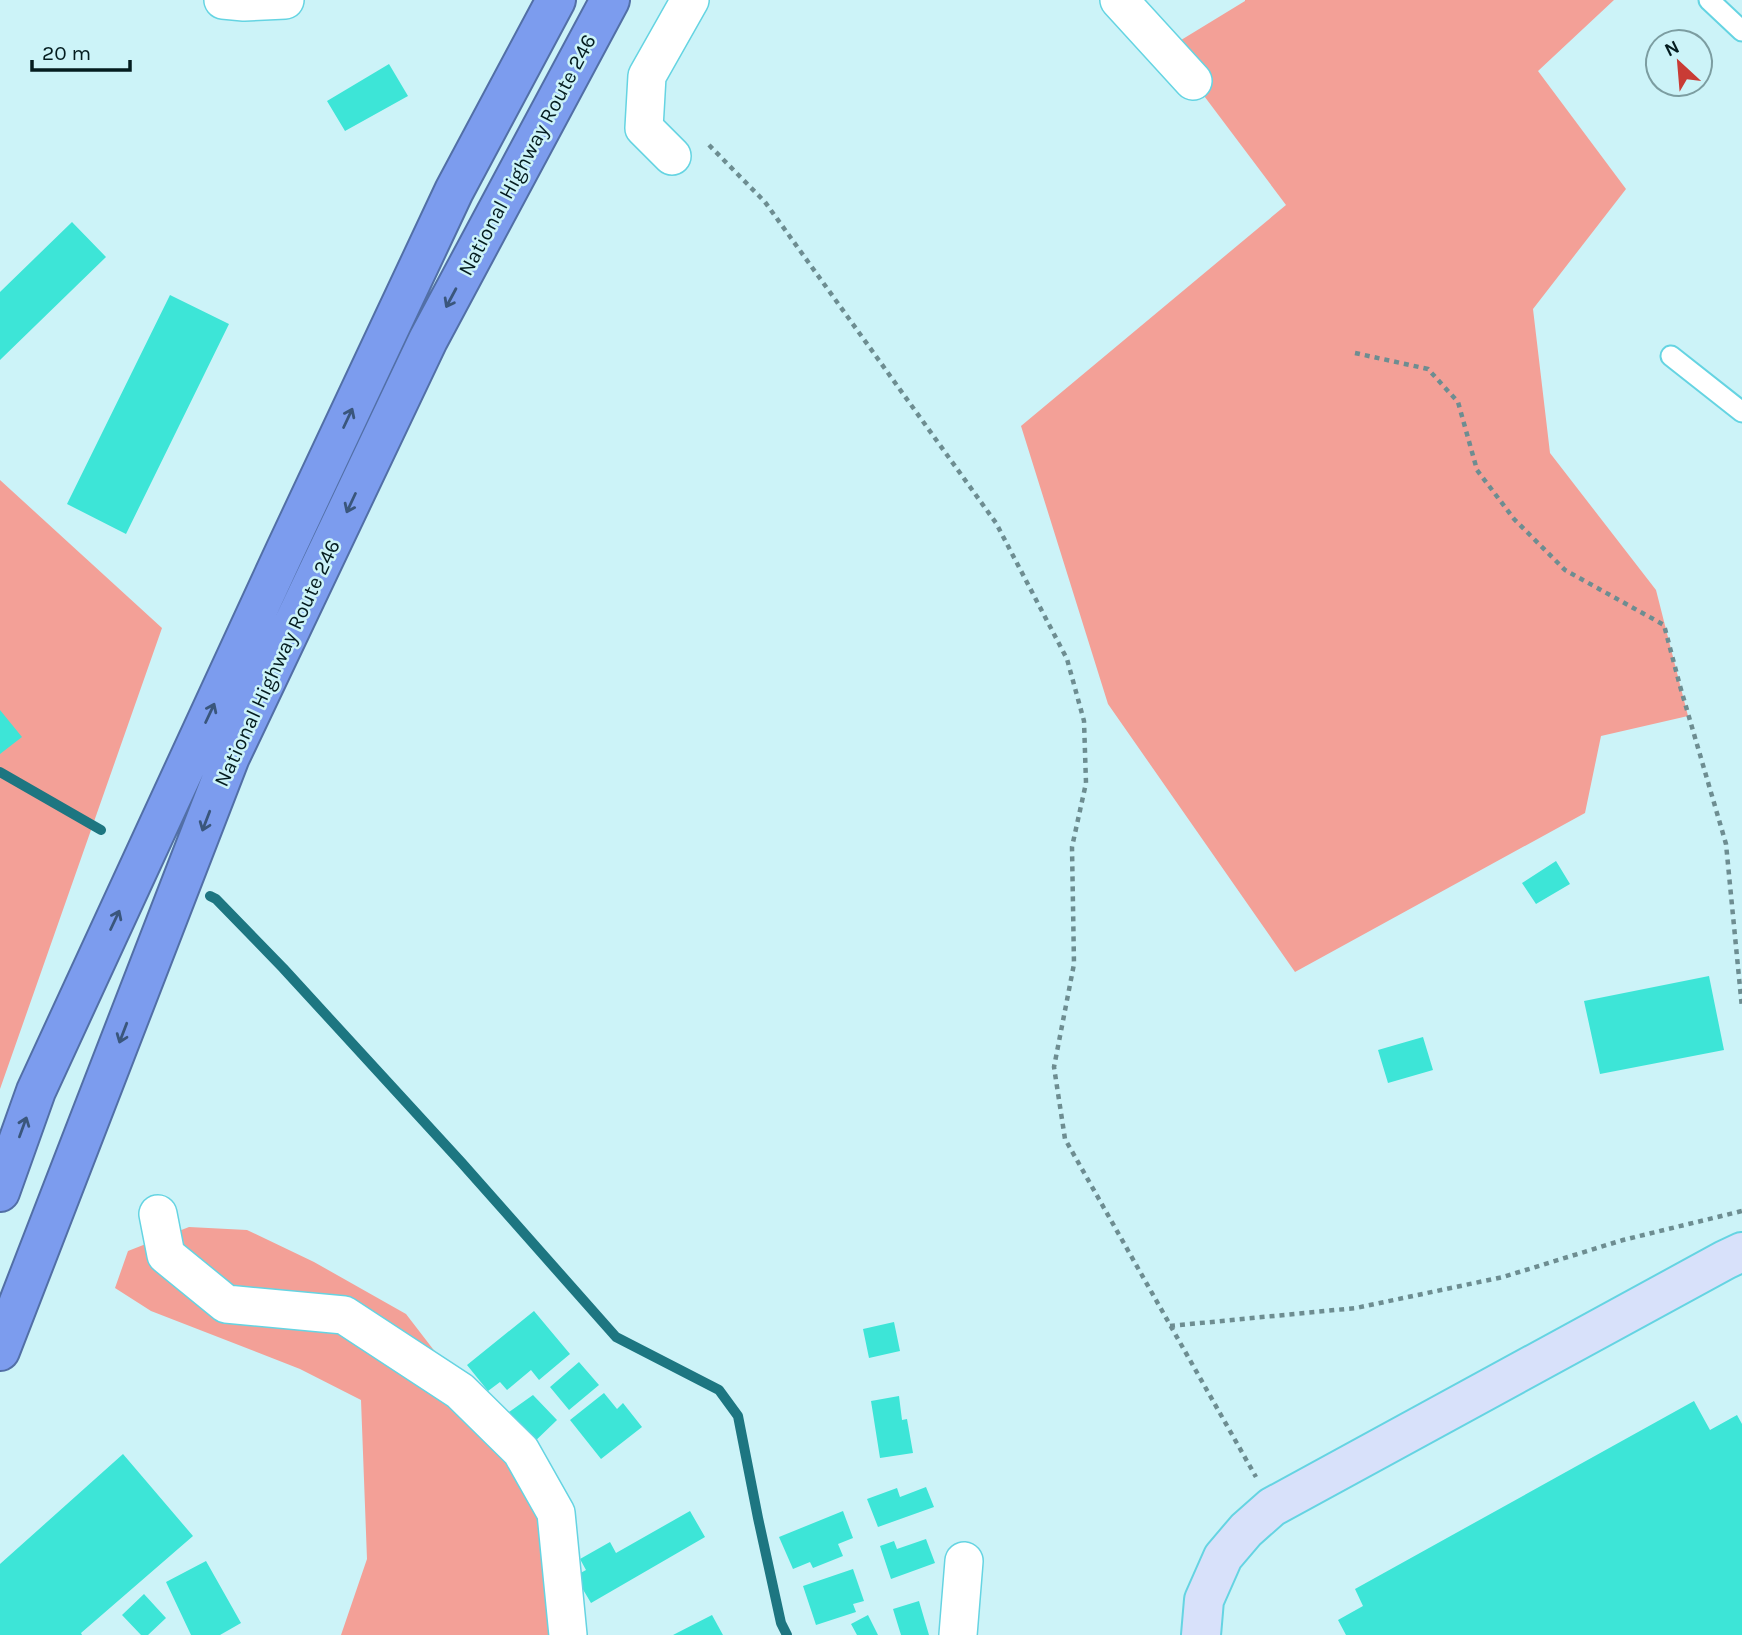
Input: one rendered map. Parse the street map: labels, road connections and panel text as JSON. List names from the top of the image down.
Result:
{
  "streets": {
    "highway": ["National Highway Route 246"]
  },
  "scale_bar": "20 m",
  "north": "top left"
}
